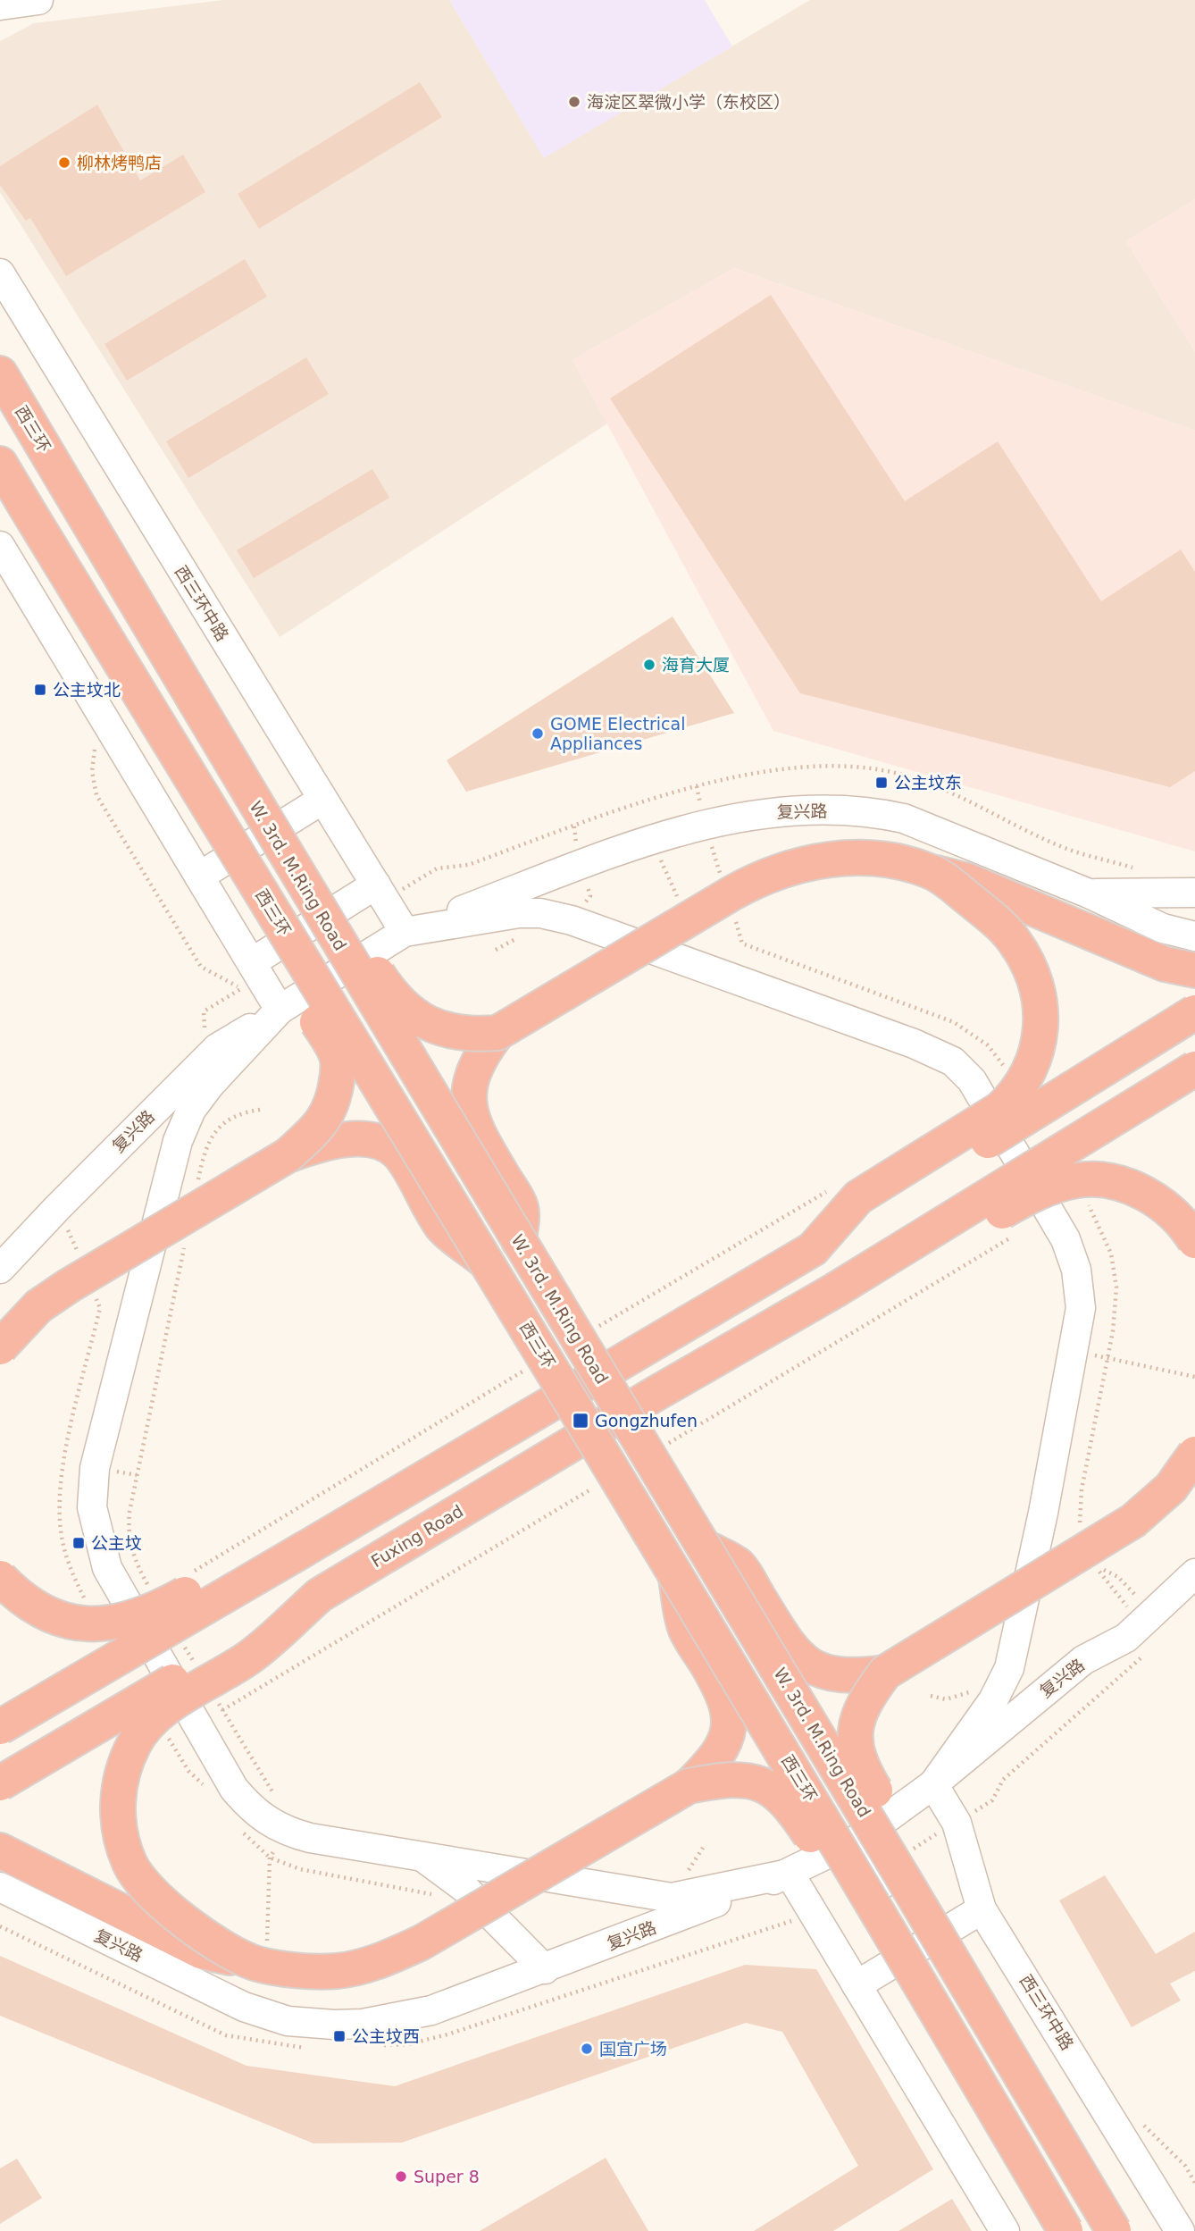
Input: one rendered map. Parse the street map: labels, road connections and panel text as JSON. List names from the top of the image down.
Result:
{
  "streets": {
    "highway": ["西三环", "W. 3rd. M.Ring Road", "Fuxing Road"],
    "street": ["西三环中路", "复兴路"]
  },
  "crossings": [
    ["西三环", "复兴路"],
    ["西三环", "W. 3rd. M.Ring Road"],
    ["西三环中路", "复兴路"],
    ["复兴路", "W. 3rd. M.Ring Road"]
  ],
  "places": {
    "other": [
      "海淀区翠微小学（东校区）",
      "柳林烤鸭店",
      "海育大厦",
      "GOME Electrical Appliances",
      "国宜广场",
      "Super 8"
    ],
    "transit": [
      "公主坟北",
      "公主坟东",
      "Gongzhufen",
      "公主坟",
      "公主坟西"
    ]
  }
}
